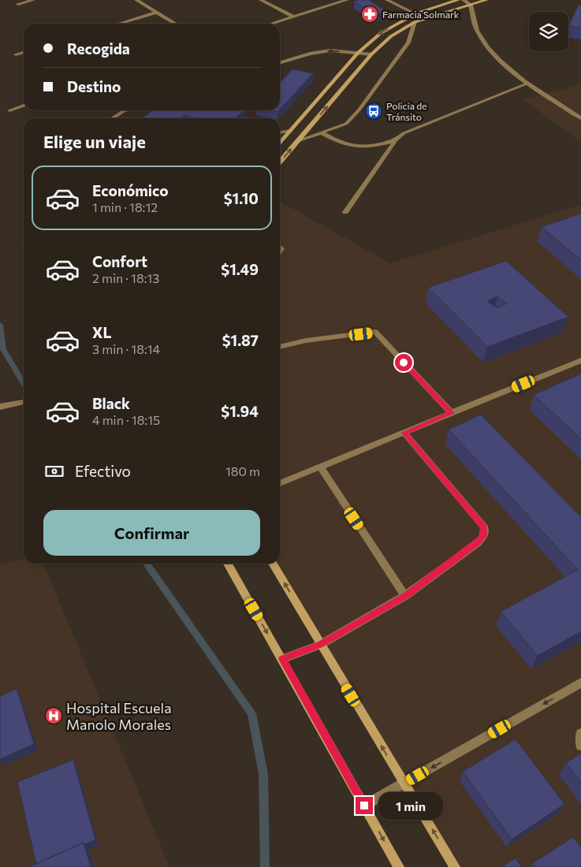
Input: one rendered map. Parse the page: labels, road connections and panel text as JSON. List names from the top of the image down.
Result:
{
  "places": {
    "pharmacy": ["Farmacia Solmark"],
    "bus stop": ["Policía de Tránsito"],
    "hospital": ["Hospital Escuela Manolo Morales"]
  },
  "page": {
    "banner": ["Recogida", "Destino"],
    "heading": "Elige un viaje",
    "list": [
      {
        "name": "Económico",
        "note": "1 min · 18:12",
        "value": "$1.10"
      },
      {
        "name": "Confort",
        "note": "2 min · 18:13",
        "value": "$1.49"
      },
      {
        "name": "XL",
        "note": "3 min · 18:14",
        "value": "$1.87"
      },
      {
        "name": "Black",
        "note": "4 min · 18:15",
        "value": "$1.94"
      }
    ],
    "pay": ["Efectivo", "180 m"],
    "buttons": "Confirmar",
    "bubble": "1 min"
  }
}
